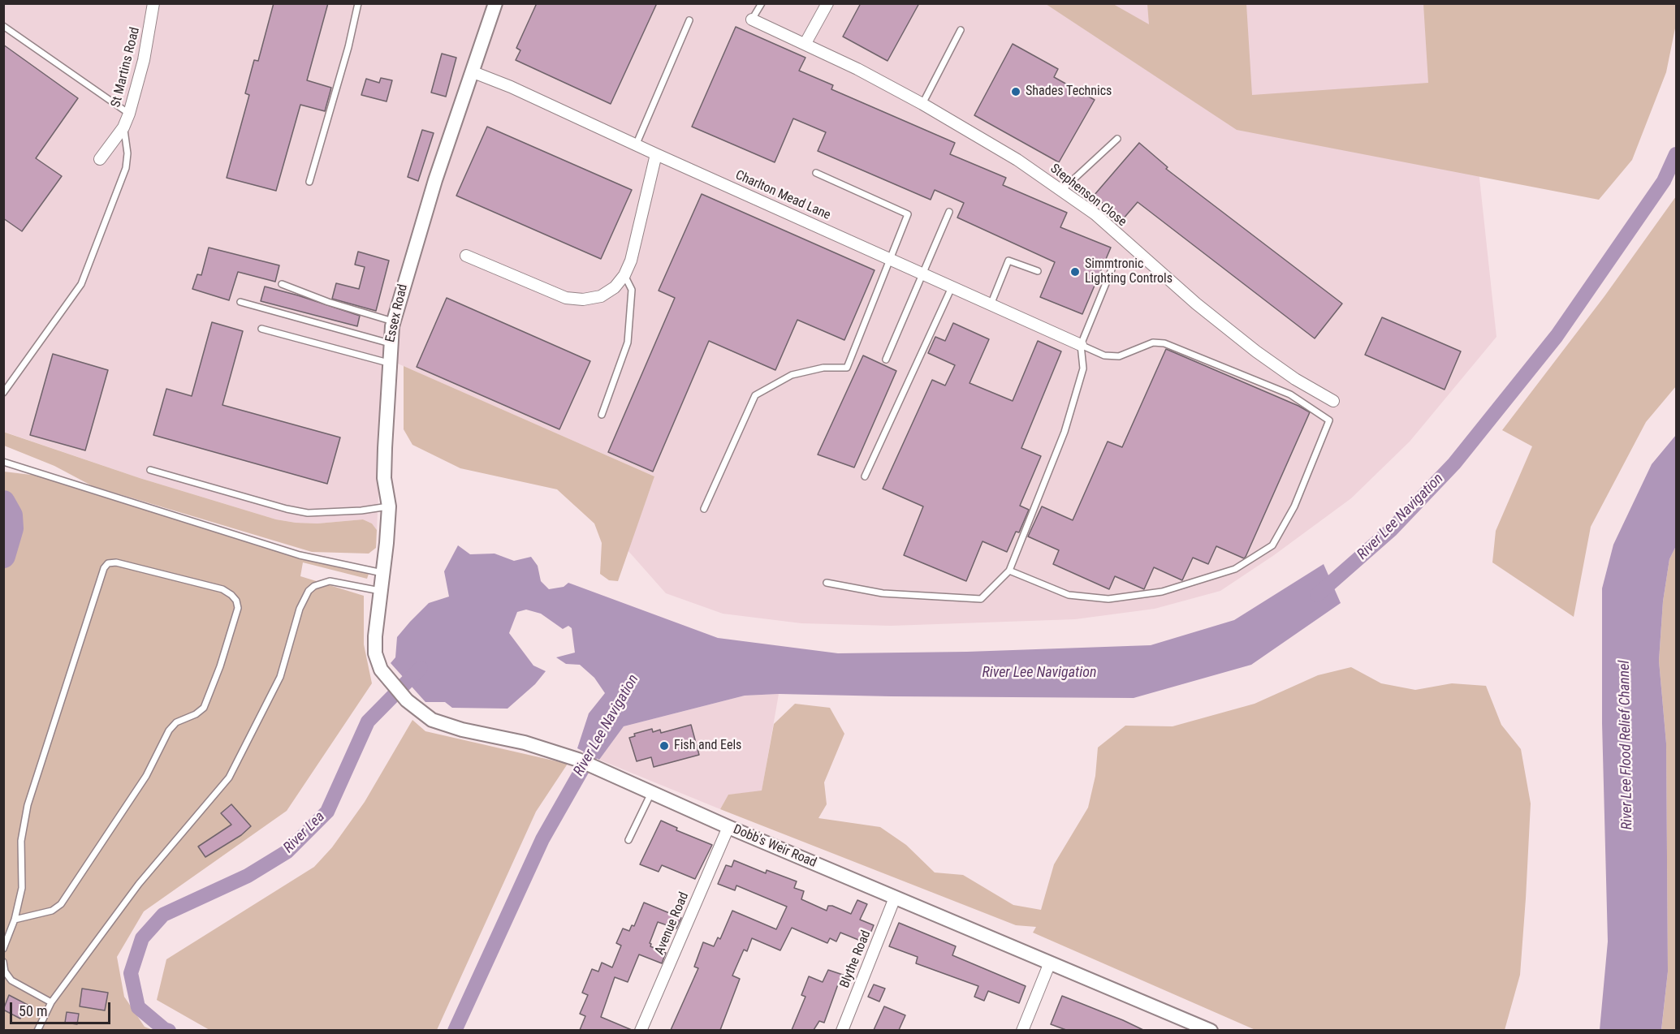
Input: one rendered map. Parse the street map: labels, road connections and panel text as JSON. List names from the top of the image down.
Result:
{
  "streets": {
    "street": [
      "St Martins Road",
      "Charlton Mead Lane",
      "Stephenson Close",
      "Essex Road",
      "Dobb's Weir Road",
      "Avenue Road",
      "Blythe Road"
    ]
  },
  "crossings": [
    ["Charlton Mead Lane", "Essex Road"],
    ["Essex Road", "Dobb's Weir Road"],
    ["Dobb's Weir Road", "Avenue Road"],
    ["Dobb's Weir Road", "Blythe Road"]
  ],
  "water": ["River Lee Navigation", "River Lee Flood Relief Channel", "River Lea"],
  "places": ["Shades Technics", "Simmtronic Lighting Controls", "Fish and Eels"],
  "scale_bar": "50 m"
}
